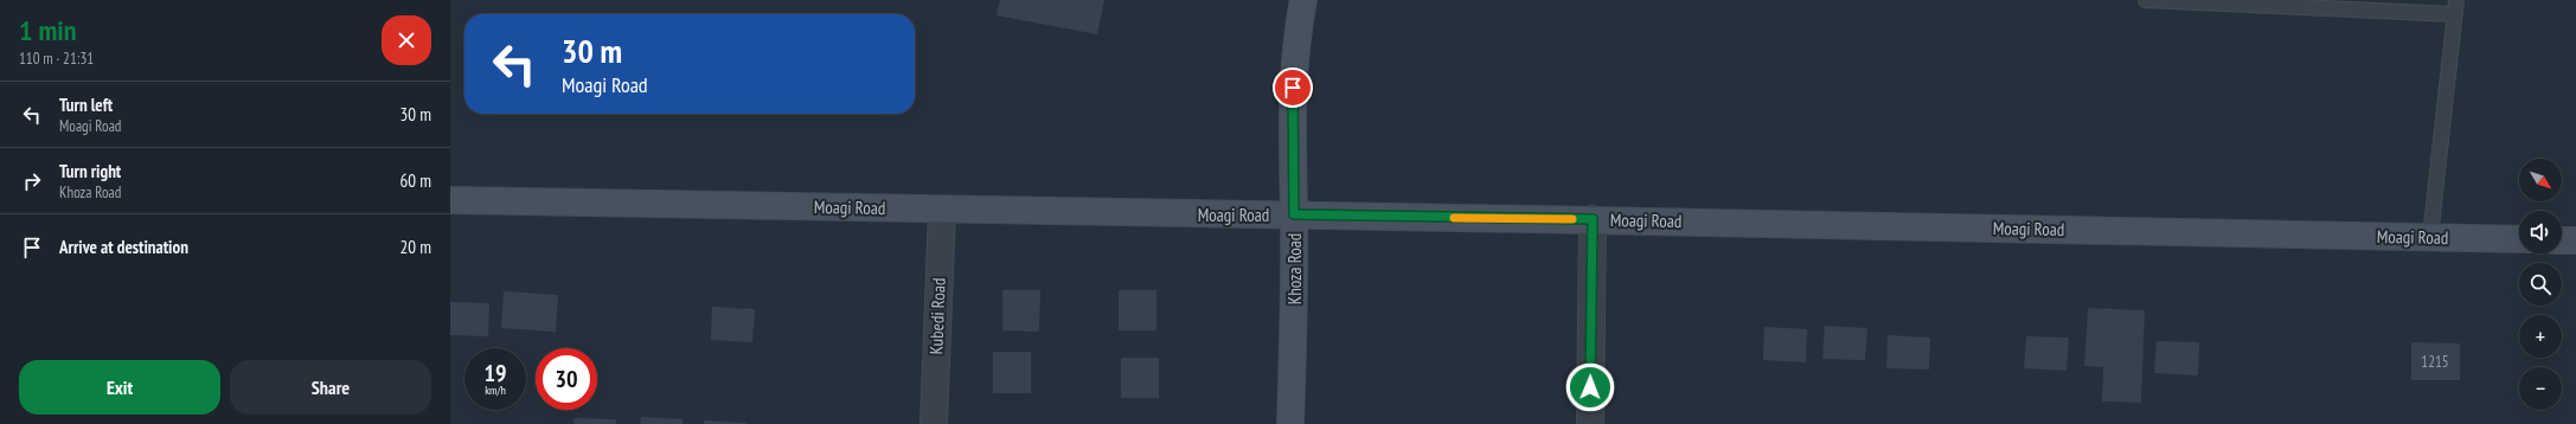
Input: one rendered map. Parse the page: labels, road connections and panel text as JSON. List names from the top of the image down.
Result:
{
  "streets": {
    "street": ["Moagi Road", "Khoza Road", "Kubedi Road"]
  },
  "crossings": [
    ["Moagi Road", "Khoza Road"],
    ["Moagi Road", "Kubedi Road"]
  ],
  "house_numbers": ["1215"],
  "north": "bottom right",
  "page": {
    "heading": ["1 min", "110 m · 21:31"],
    "turn": ["30 m", "Moagi Road"],
    "list": [
      {
        "name": "Turn left",
        "note": "Moagi Road",
        "value": "30 m"
      },
      {
        "name": "Turn right",
        "note": "Khoza Road",
        "value": "60 m"
      },
      {
        "name": "Arrive at destination",
        "value": "20 m"
      }
    ],
    "map_buttons": ["+", "−"],
    "speed": "19 km/h",
    "limit": "30",
    "buttons": ["Exit", "Share"]
  }
}
